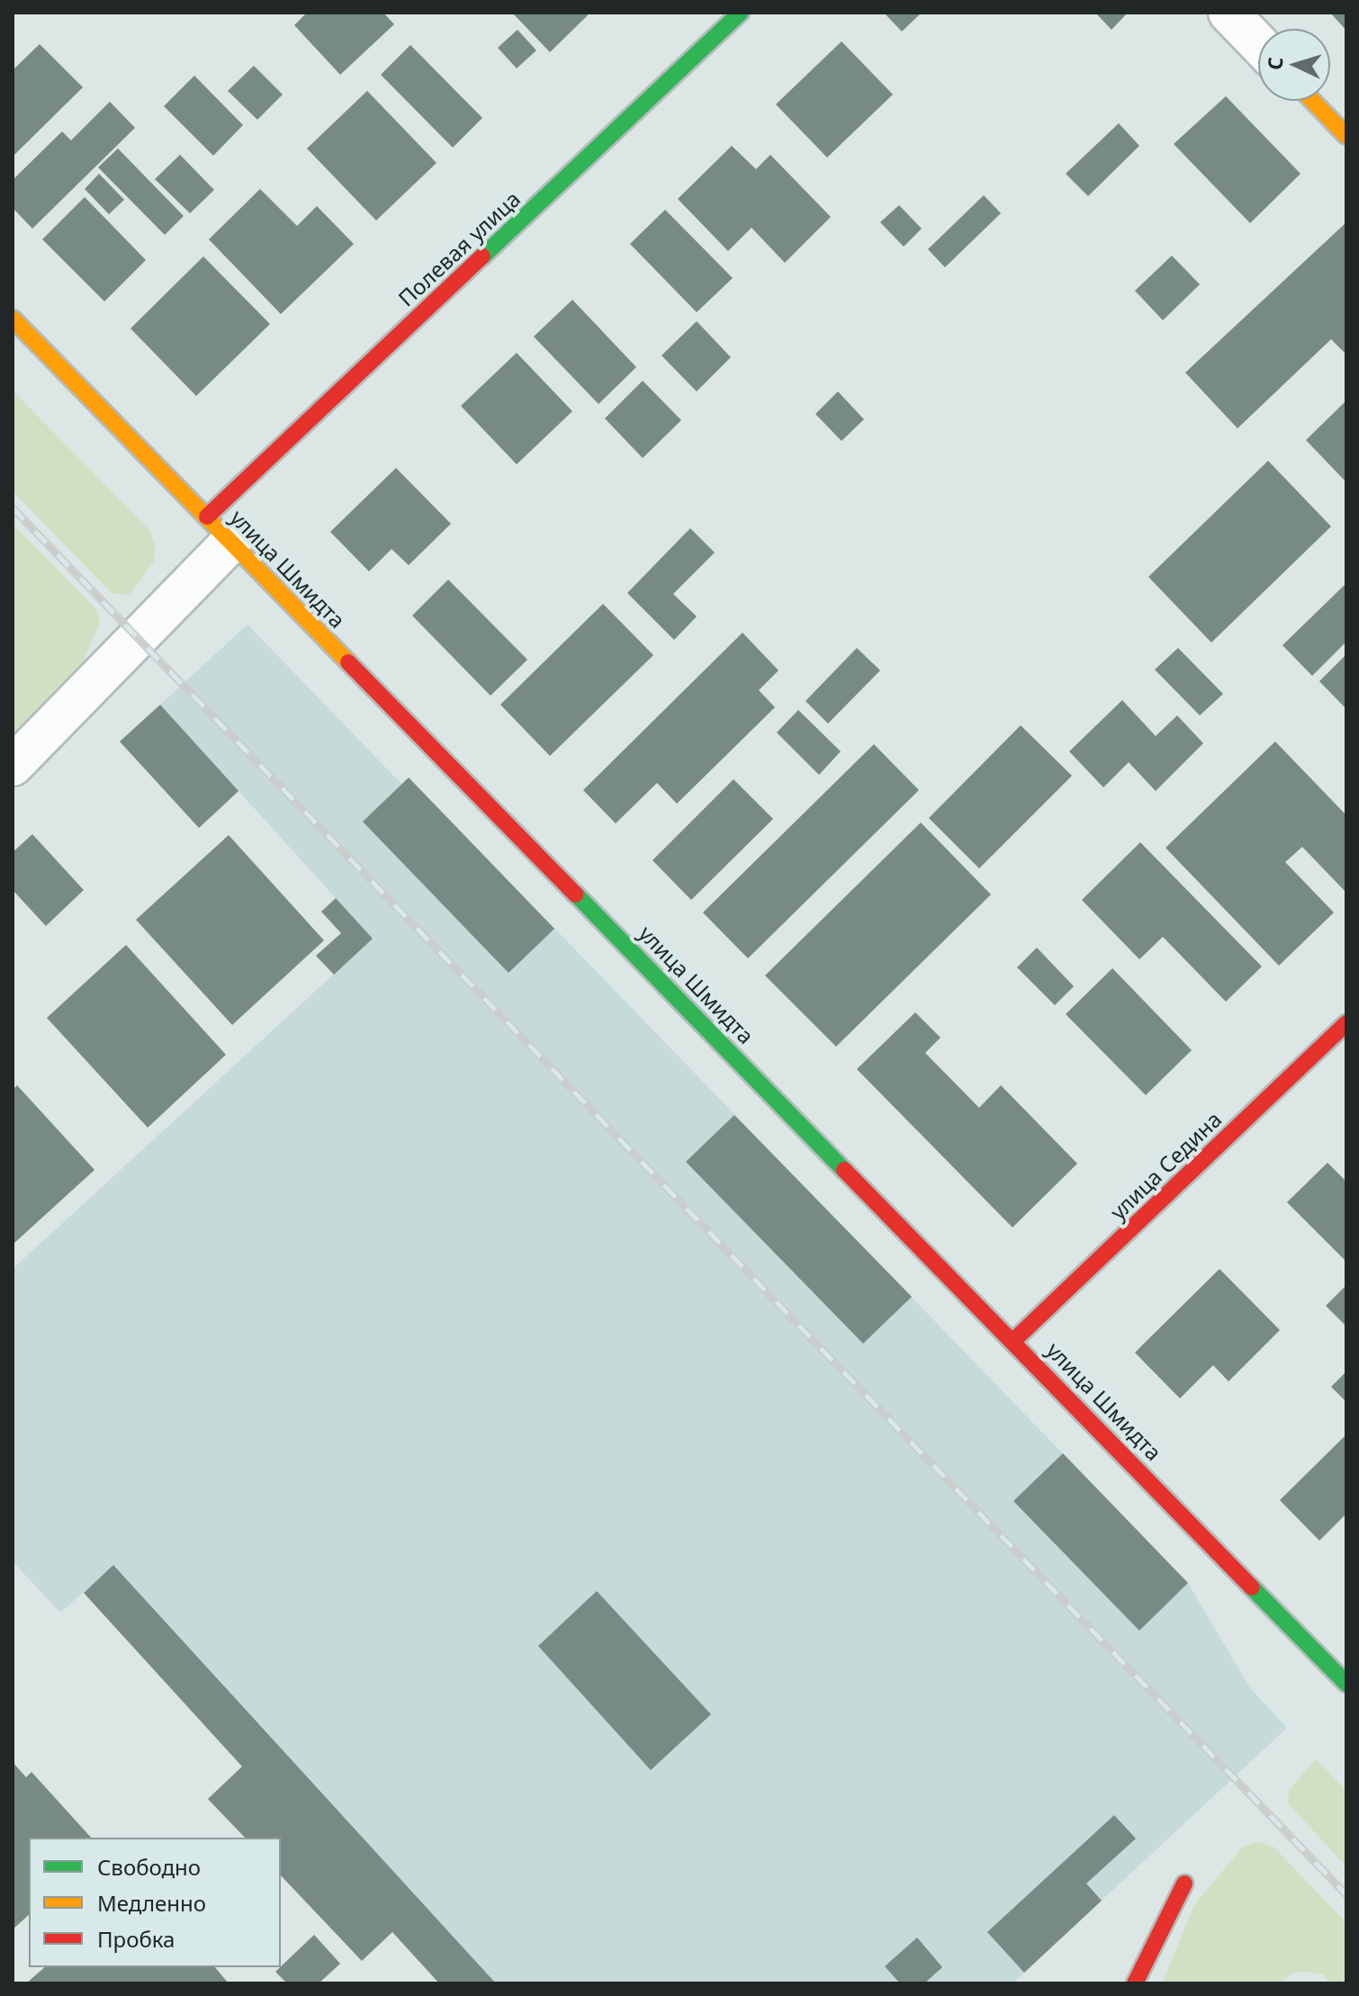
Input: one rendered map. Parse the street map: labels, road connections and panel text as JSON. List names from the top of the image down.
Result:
{
  "streets": {
    "street": ["Полевая улица", "улица Шмидта", "улица Седина"]
  },
  "crossings": [
    ["Полевая улица", "улица Шмидта"],
    ["улица Шмидта", "улица Седина"]
  ],
  "legend": ["Свободно", "Медленно", "Пробка"],
  "north": "left"
}
